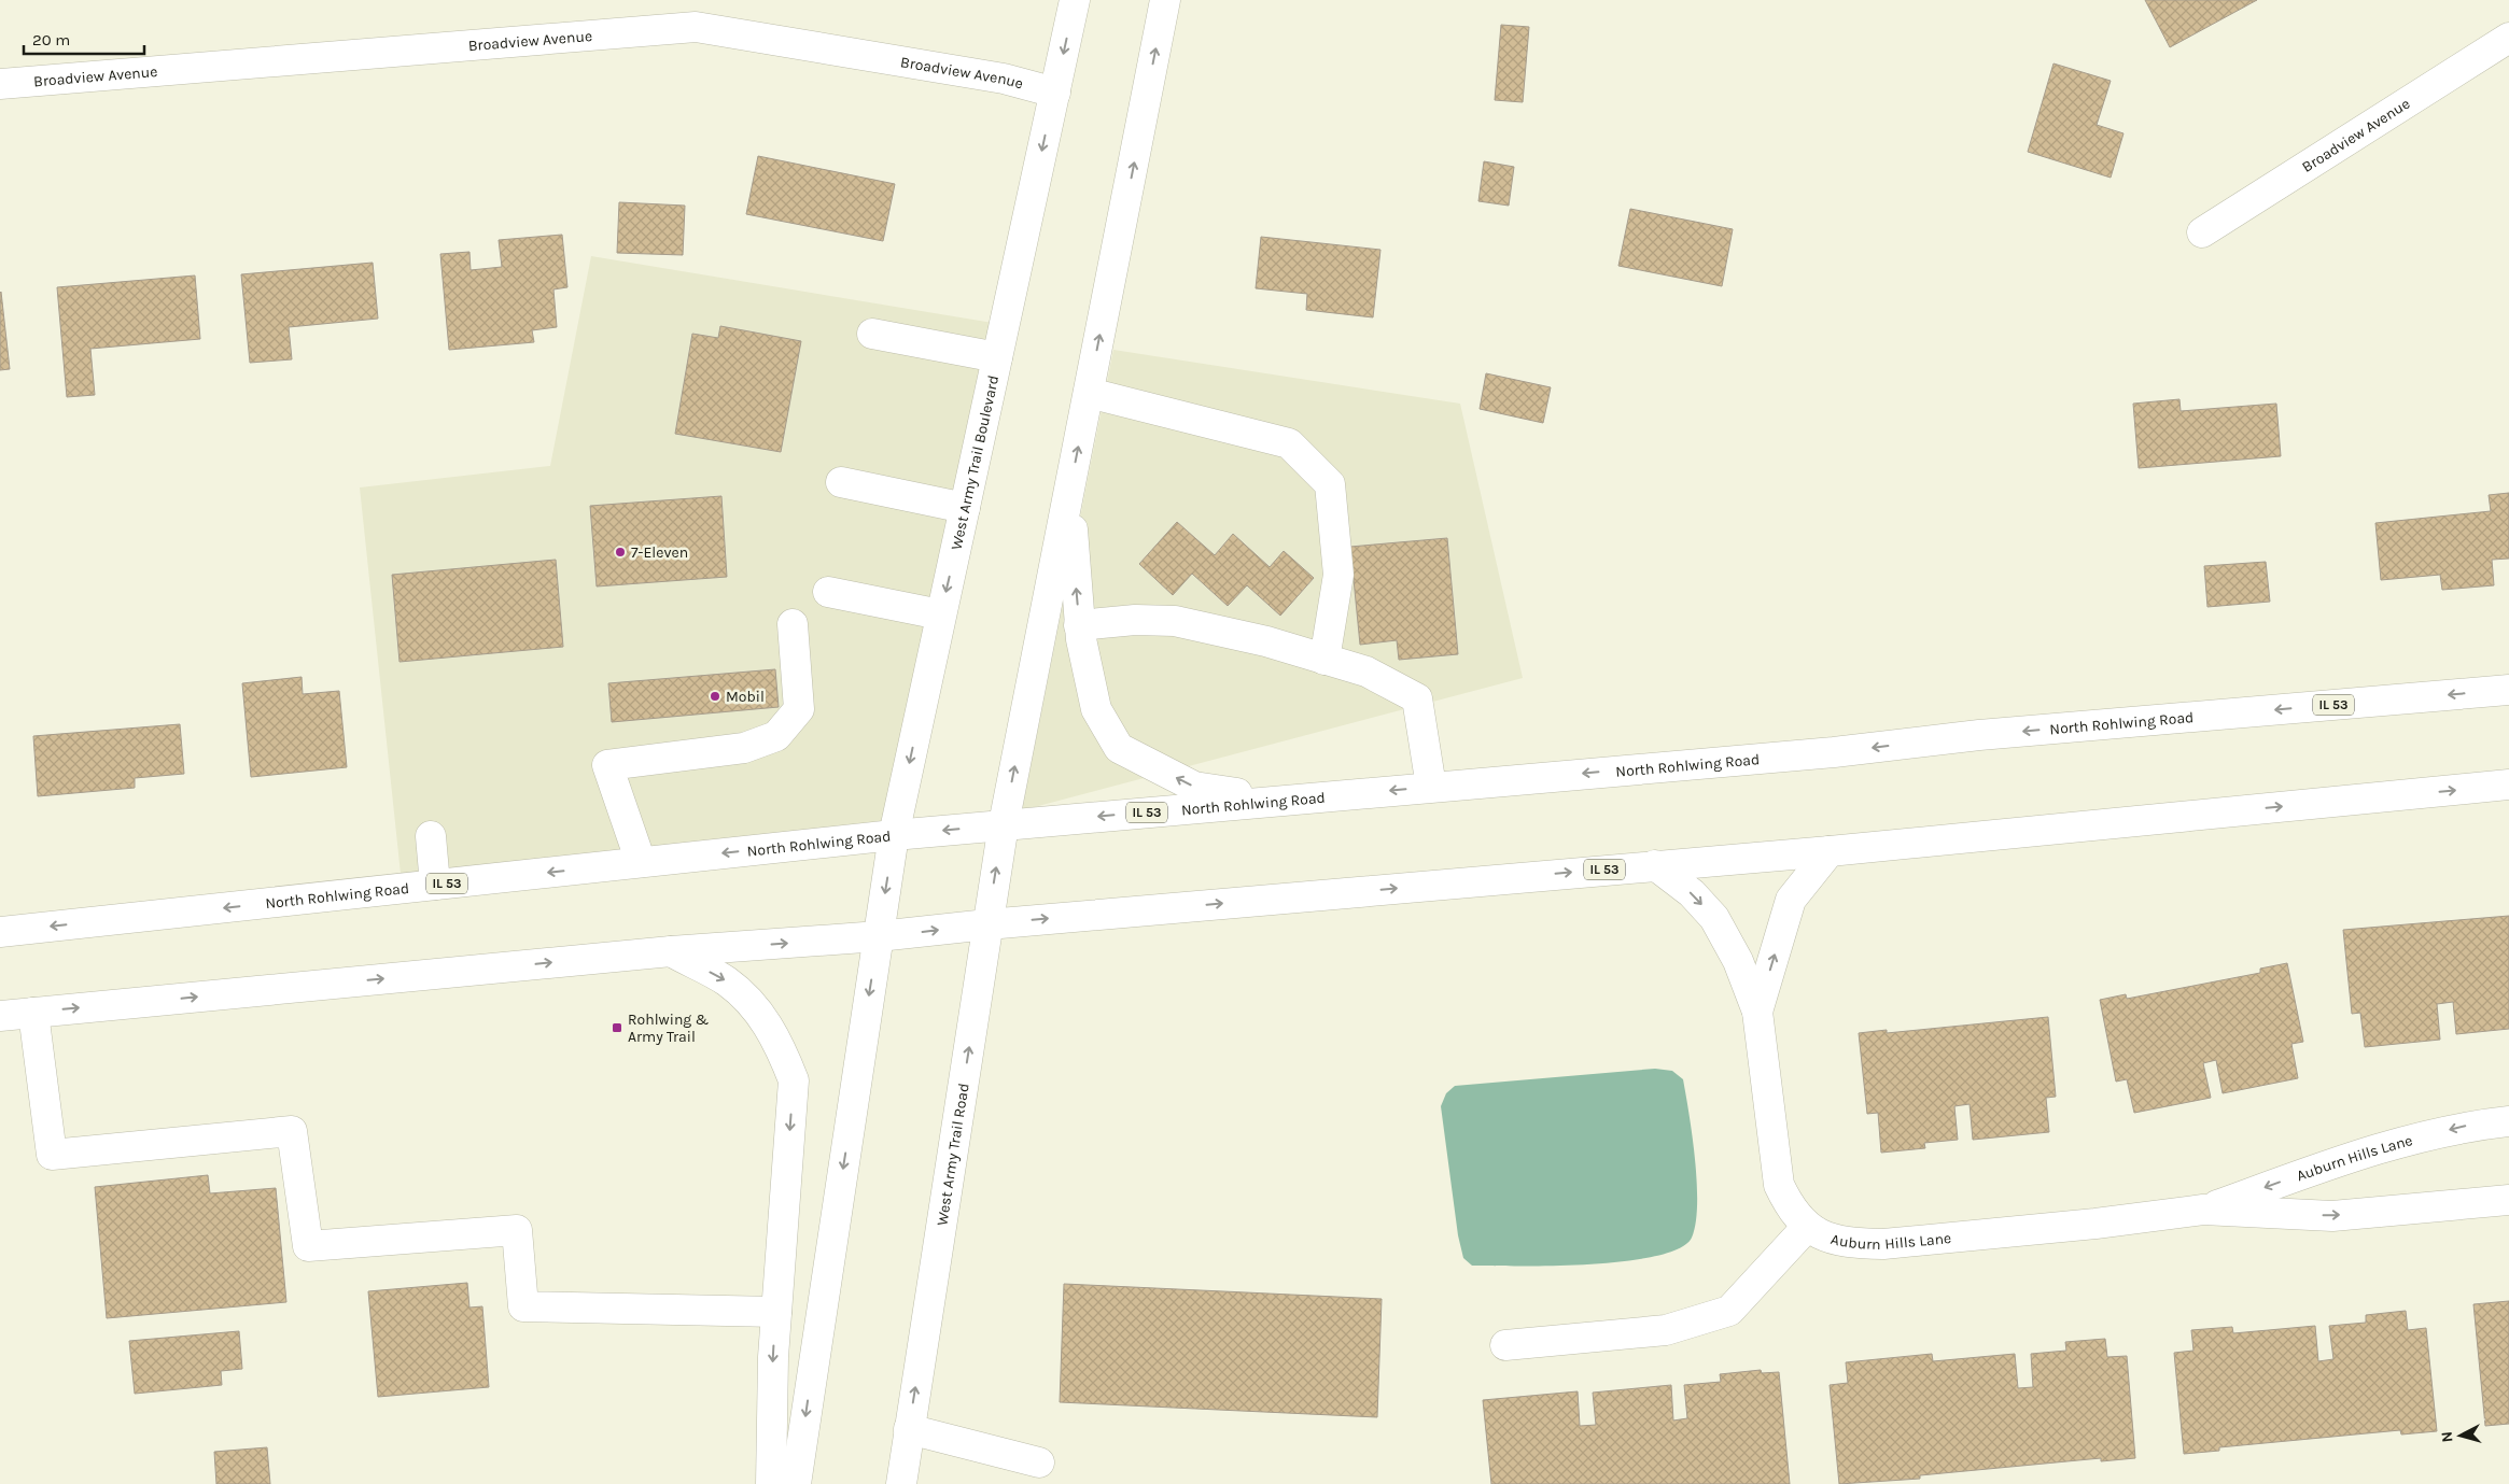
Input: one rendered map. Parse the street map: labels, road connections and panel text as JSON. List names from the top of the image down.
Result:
{
  "streets": {
    "main road": [
      "Broadview Avenue",
      "West Army Trail Boulevard",
      "IL 53",
      "North Rohlwing Road",
      "West Army Trail Road",
      "Auburn Hills Lane"
    ]
  },
  "crossings": [
    ["Broadview Avenue", "West Army Trail Boulevard"],
    ["West Army Trail Boulevard", "North Rohlwing Road"],
    ["IL 53", "West Army Trail Road"],
    ["IL 53", "Auburn Hills Lane"],
    ["North Rohlwing Road", "West Army Trail Road"]
  ],
  "places": {
    "other": ["7-Eleven", "Mobil"],
    "transit": ["Rohlwing & Army Trail"]
  },
  "scale_bar": "20 m",
  "north": "left"
}
